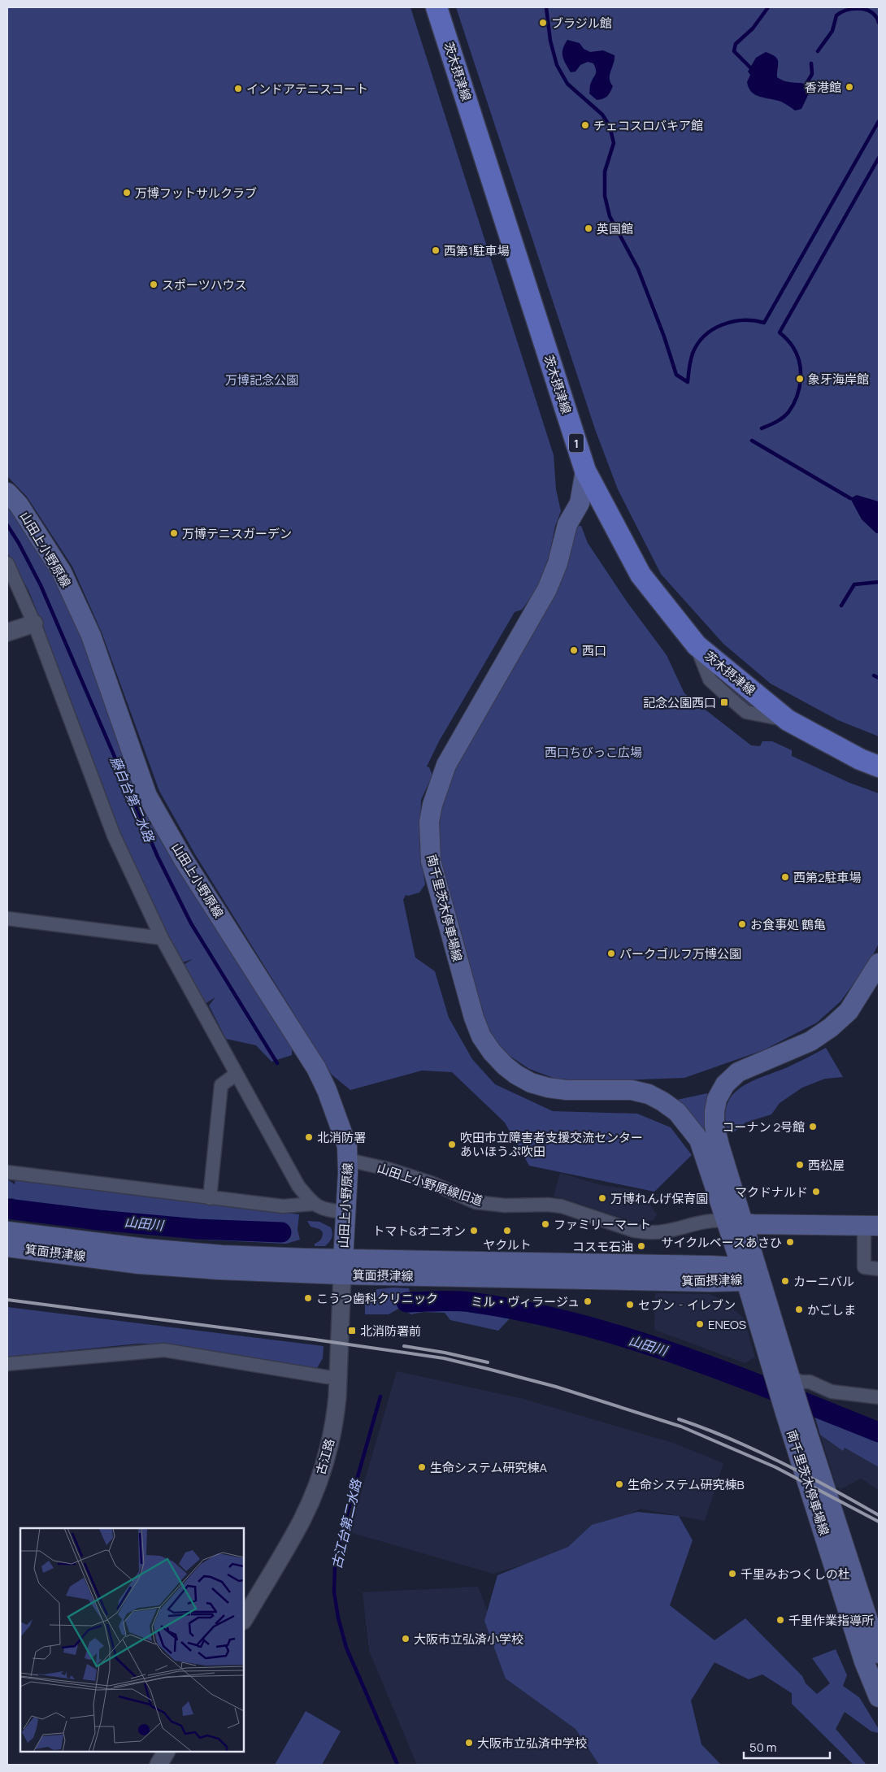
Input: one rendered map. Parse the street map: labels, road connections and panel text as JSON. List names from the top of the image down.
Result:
{
  "streets": {
    "main road": [
      "茨木摂津線",
      "1",
      "山田上小野原線",
      "南千里茨木停車場線",
      "箕面摂津線"
    ],
    "street": ["山田上小野原線旧道", "古江路"]
  },
  "crossings": [
    ["茨木摂津線", "南千里茨木停車場線"],
    ["山田上小野原線", "山田上小野原線旧道"],
    ["山田上小野原線", "箕面摂津線"],
    ["山田上小野原線", "古江路"],
    ["南千里茨木停車場線", "山田上小野原線旧道"],
    ["南千里茨木停車場線", "箕面摂津線"],
    ["山田上小野原線旧道", "箕面摂津線"],
    ["箕面摂津線", "古江路"]
  ],
  "water": ["藤白台第二水路", "山田川", "古江台第二水路"],
  "parks": ["万博記念公園", "西口ちびっこ広場"],
  "places": {
    "other": [
      "ブラジル館",
      "香港館",
      "インドアテニスコート",
      "チェコスロバキア館",
      "万博フットサルクラブ",
      "英国館",
      "西第1駐車場",
      "スポーツハウス",
      "象牙海岸館",
      "万博テニスガーデン",
      "西口",
      "西第2駐車場",
      "お食事処 鶴亀",
      "パークゴルフ万博公園",
      "コーナン 2号館",
      "北消防署",
      "吹田市立障害者支援交流センター あいほうぷ吹田",
      "西松屋",
      "マクドナルド",
      "万博れんげ保育園",
      "ファミリーマート",
      "トマト&オニオン",
      "ヤクルト",
      "サイクルベースあさひ",
      "コスモ石油",
      "カーニバル",
      "こうつ歯科クリニック",
      "ミル・ヴィラージュ",
      "セブン‐イレブン",
      "かごしま",
      "ENEOS",
      "生命システム研究棟A",
      "生命システム研究棟B",
      "千里みおつくしの杜",
      "千里作業指導所",
      "大阪市立弘済小学校",
      "大阪市立弘済中学校"
    ],
    "transit": ["記念公園西口", "北消防署前"]
  },
  "scale_bar": "50 m"
}
